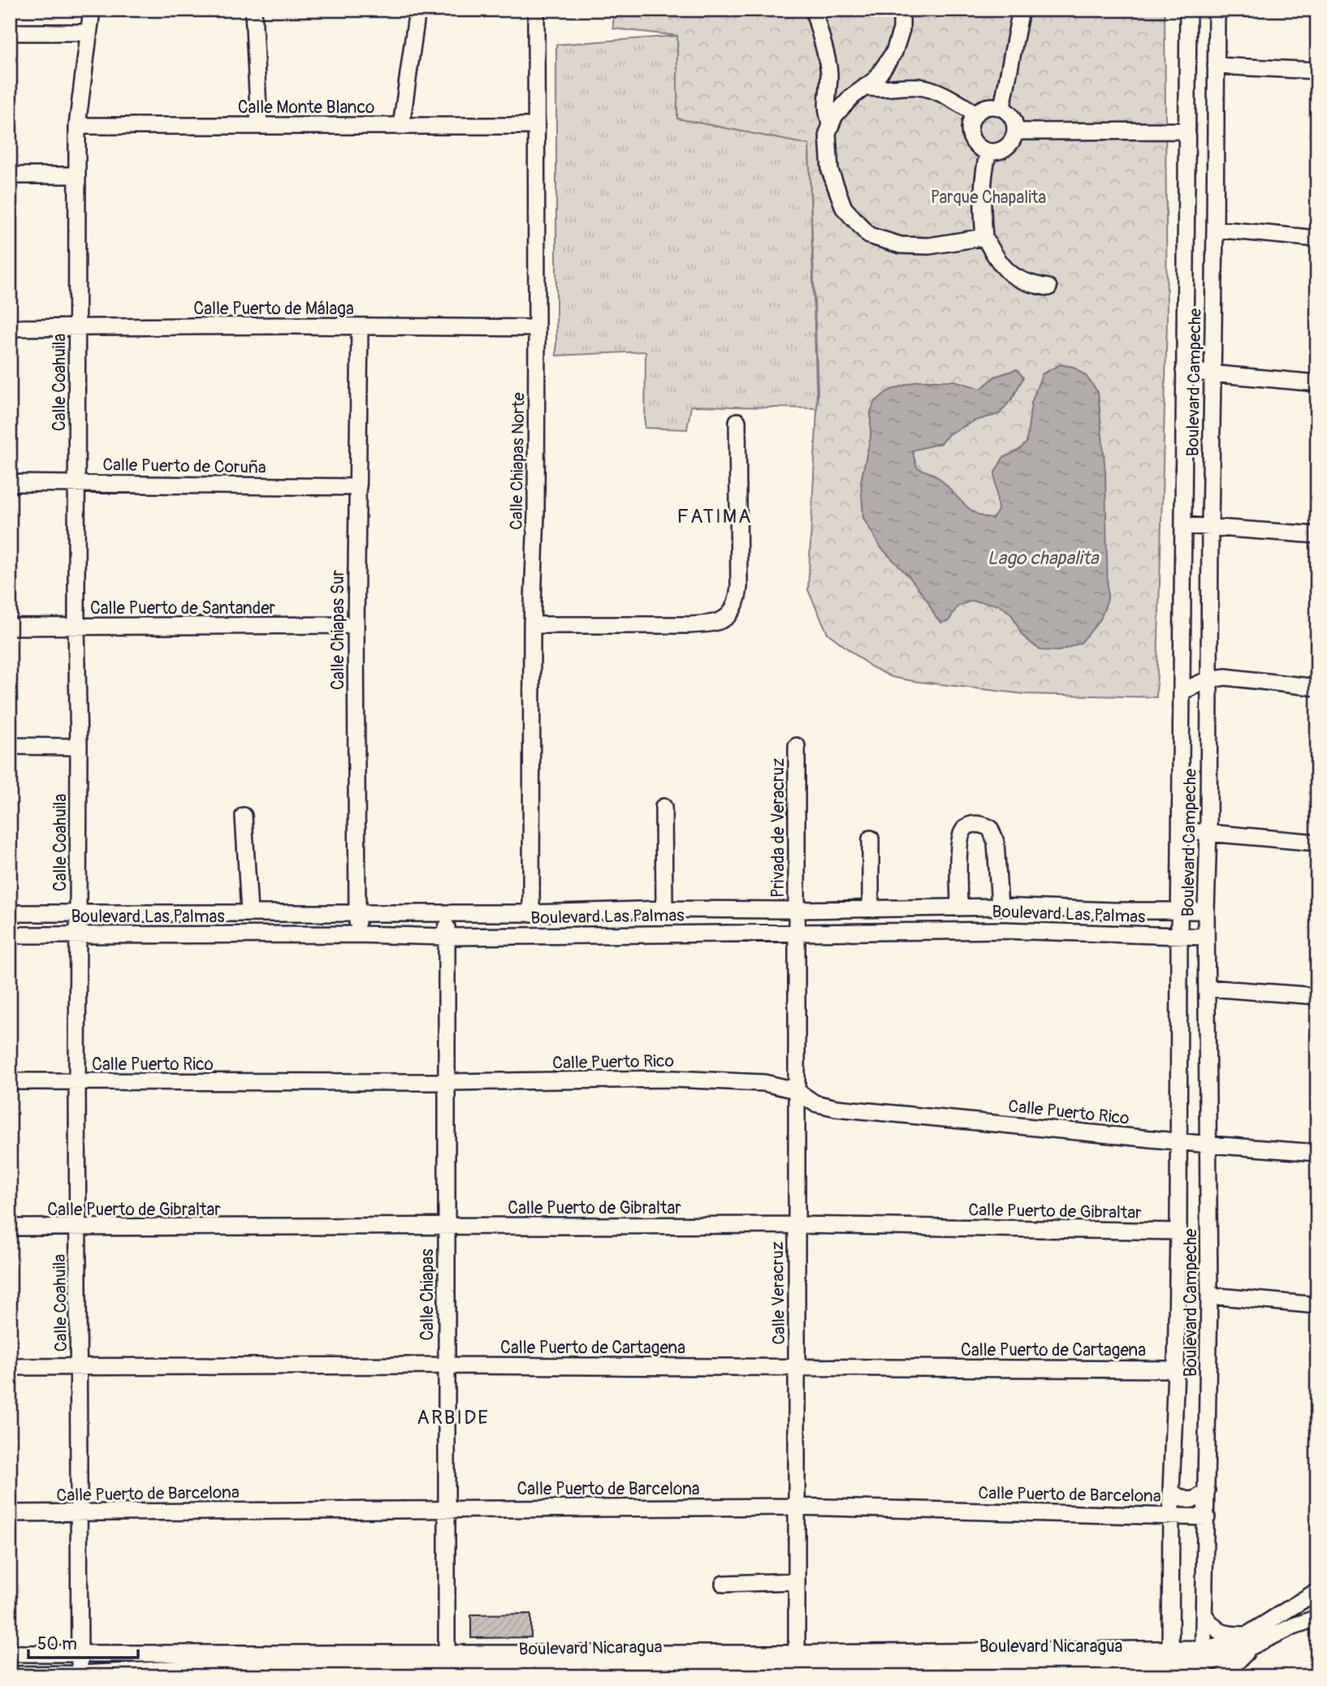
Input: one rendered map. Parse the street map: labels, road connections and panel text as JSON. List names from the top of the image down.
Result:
{
  "streets": {
    "street": [
      "Calle Monte Blanco",
      "Calle Puerto de Málaga",
      "Calle Coahuila",
      "Boulevard Campeche",
      "Calle Chiapas Norte",
      "Calle Puerto de Coruña",
      "Calle Puerto de Santander",
      "Calle Chiapas Sur",
      "Privada de Veracruz",
      "Boulevard Las Palmas",
      "Calle Puerto Rico",
      "Calle Puerto de Gibraltar",
      "Calle Veracruz",
      "Calle Chiapas",
      "Calle Puerto de Cartagena",
      "Calle Puerto de Barcelona",
      "Boulevard Nicaragua"
    ]
  },
  "crossings": [
    ["Calle Monte Blanco", "Calle Coahuila"],
    ["Calle Monte Blanco", "Calle Chiapas Norte"],
    ["Calle Puerto de Málaga", "Calle Coahuila"],
    ["Calle Puerto de Málaga", "Calle Chiapas Norte"],
    ["Calle Puerto de Málaga", "Calle Chiapas Sur"],
    ["Calle Coahuila", "Calle Puerto de Coruña"],
    ["Calle Coahuila", "Calle Puerto de Santander"],
    ["Calle Coahuila", "Boulevard Las Palmas"],
    ["Calle Coahuila", "Calle Puerto Rico"],
    ["Calle Coahuila", "Calle Puerto de Gibraltar"],
    ["Calle Coahuila", "Calle Puerto de Cartagena"],
    ["Calle Coahuila", "Calle Puerto de Barcelona"],
    ["Calle Coahuila", "Boulevard Nicaragua"],
    ["Boulevard Campeche", "Boulevard Las Palmas"],
    ["Boulevard Campeche", "Calle Puerto Rico"],
    ["Boulevard Campeche", "Calle Puerto de Gibraltar"],
    ["Boulevard Campeche", "Calle Puerto de Cartagena"],
    ["Boulevard Campeche", "Calle Puerto de Barcelona"],
    ["Boulevard Campeche", "Boulevard Nicaragua"],
    ["Calle Chiapas Norte", "Boulevard Las Palmas"],
    ["Calle Puerto de Coruña", "Calle Chiapas Sur"],
    ["Calle Puerto de Santander", "Calle Chiapas Sur"],
    ["Calle Chiapas Sur", "Boulevard Las Palmas"],
    ["Privada de Veracruz", "Boulevard Las Palmas"],
    ["Privada de Veracruz", "Calle Veracruz"],
    ["Boulevard Las Palmas", "Calle Veracruz"],
    ["Boulevard Las Palmas", "Calle Chiapas"],
    ["Calle Puerto Rico", "Calle Veracruz"],
    ["Calle Puerto Rico", "Calle Chiapas"],
    ["Calle Puerto de Gibraltar", "Calle Veracruz"],
    ["Calle Puerto de Gibraltar", "Calle Chiapas"],
    ["Calle Veracruz", "Calle Puerto de Cartagena"],
    ["Calle Veracruz", "Calle Puerto de Barcelona"],
    ["Calle Veracruz", "Boulevard Nicaragua"],
    ["Calle Chiapas", "Calle Puerto de Cartagena"],
    ["Calle Chiapas", "Calle Puerto de Barcelona"],
    ["Calle Chiapas", "Boulevard Nicaragua"]
  ],
  "districts": ["FATIMA", "ARBIDE"],
  "water": ["Lago chapalita"],
  "parks": ["Parque Chapalita"],
  "scale_bar": "50 m"
}
